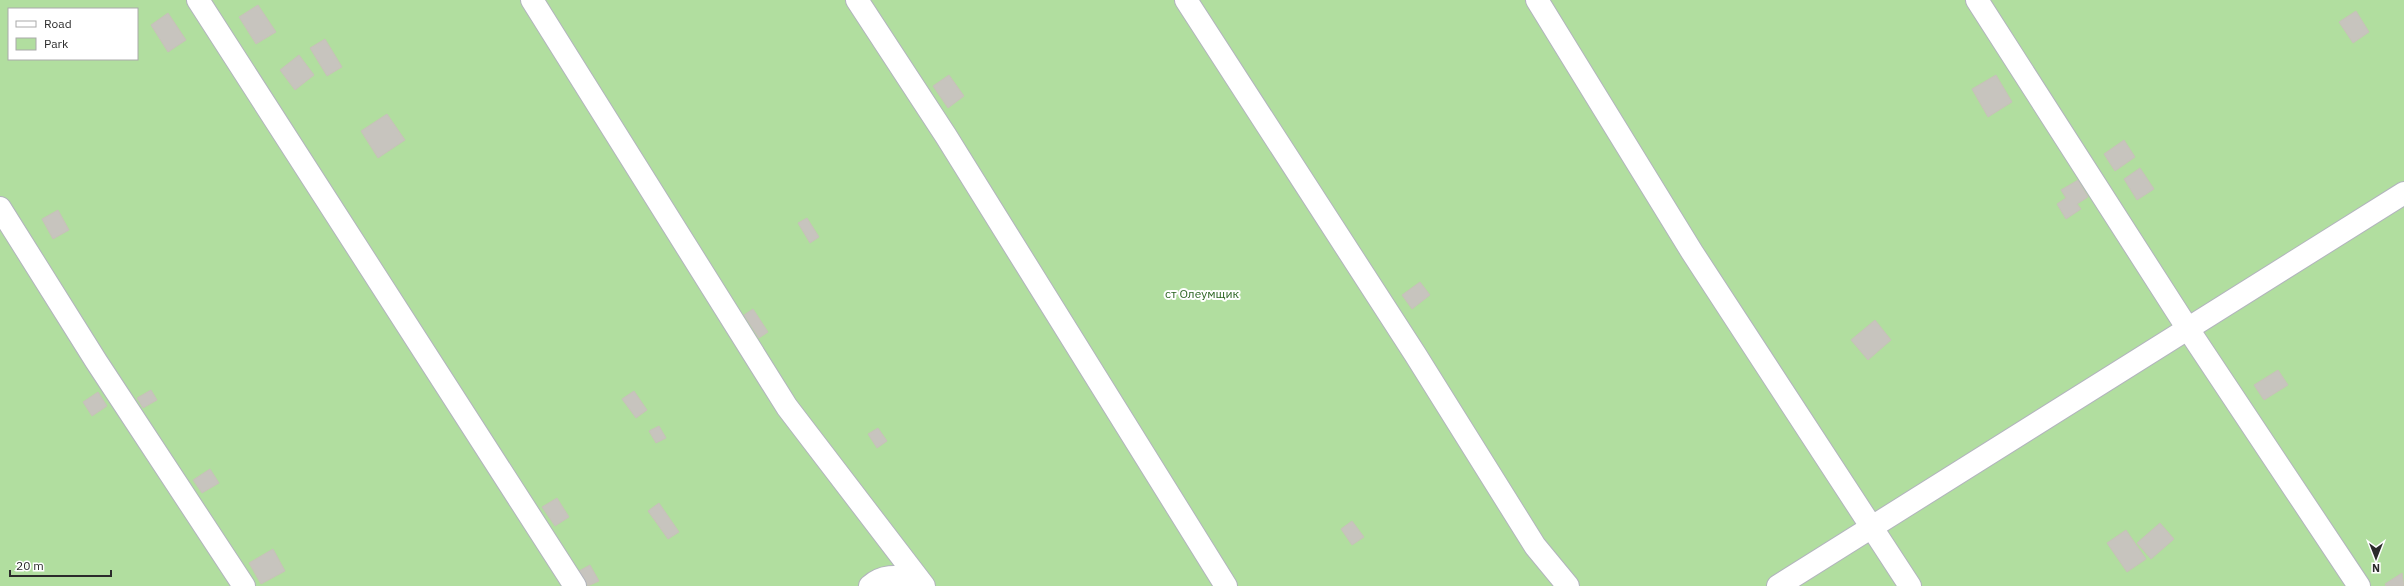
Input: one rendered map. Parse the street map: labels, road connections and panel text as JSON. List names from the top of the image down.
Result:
{
  "parks": ["ст Олеумщик"],
  "legend": ["Road", "Park"],
  "scale_bar": "20 m",
  "north": "bottom"
}
